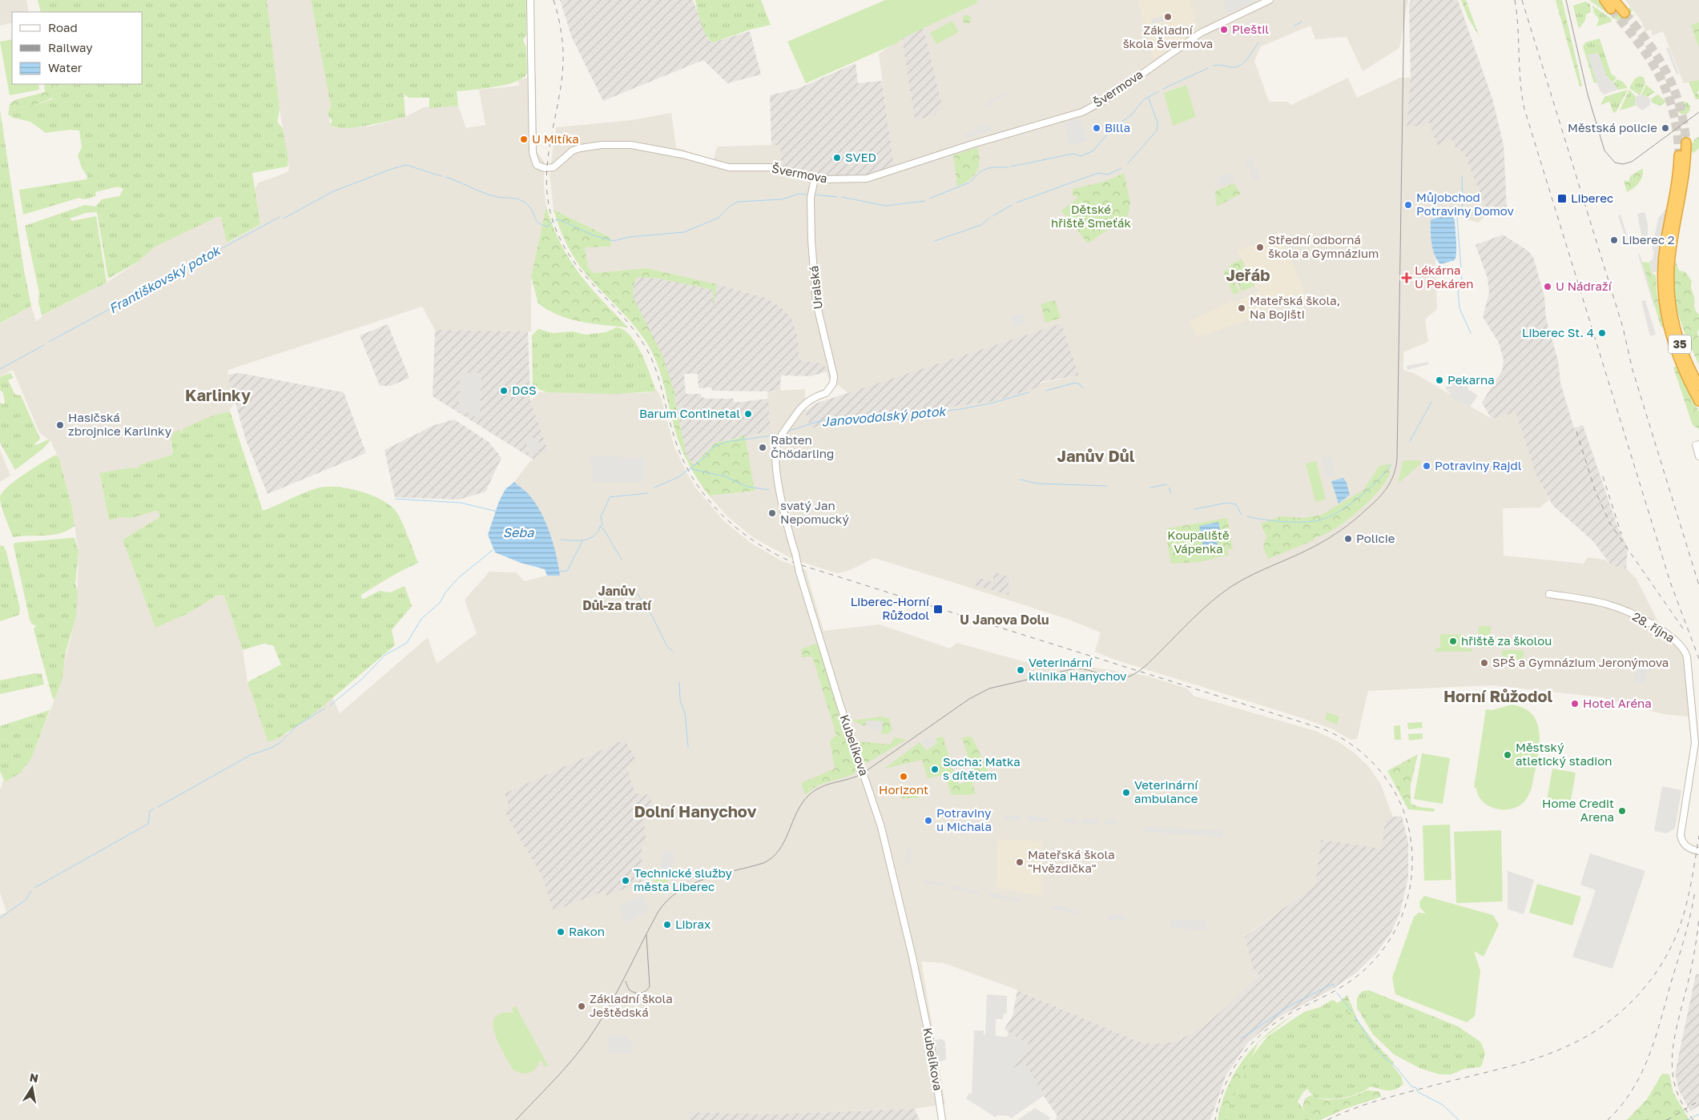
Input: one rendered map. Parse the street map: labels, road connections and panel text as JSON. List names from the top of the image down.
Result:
{
  "streets": {
    "highway": ["35"],
    "street": [
      "Švermova",
      "Uralská",
      "28. října",
      "Kubelíkova"
    ]
  },
  "crossings": [
    ["Švermova", "Uralská"],
    ["Uralská", "Kubelíkova"]
  ],
  "districts": [
    "Jeřáb",
    "Karlinky",
    "Janův Důl",
    "Janův Důl-za tratí",
    "U Janova Dolu",
    "Horní Růžodol",
    "Dolní Hanychov"
  ],
  "water": ["Františkovský potok", "Janovodolský potok", "Seba"],
  "parks": ["Dětské hřiště Smeťák", "Koupaliště Vápenka"],
  "places": {
    "other": [
      "Základní škola Švermova",
      "Pleštil",
      "Billa",
      "Městská policie",
      "U Mitíka",
      "SVED",
      "Můjobchod Potraviny Domov",
      "Liberec 2",
      "Střední odborná škola a Gymnázium",
      "U Nádraží",
      "Mateřská škola, Na Bojišti",
      "Liberec St. 4",
      "Pekarna",
      "DGS",
      "Barum Continetal",
      "Hasičská zbrojnice Karlinky",
      "Rabten Čhödarling",
      "Potraviny Rajdl",
      "svatý Jan Nepomucký",
      "Policie",
      "hřiště za školou",
      "SPŠ a Gymnázium Jeronýmova",
      "Veterinární klinika Hanychov",
      "Hotel Aréna",
      "Městský atletický stadion",
      "Socha: Matka s dítětem",
      "Horizont",
      "Veterinární ambulance",
      "Home Credit Arena",
      "Potraviny u Michala",
      "Mateřská škola \"Hvězdička\"",
      "Technické služby města Liberec",
      "Librax",
      "Rakon",
      "Základní škola Ještědská"
    ],
    "transit": ["Liberec", "Liberec-Horní Růžodol"],
    "health": ["Lékárna U Pekáren"]
  },
  "legend": ["Road", "Railway", "Water"],
  "north": "top"
}
